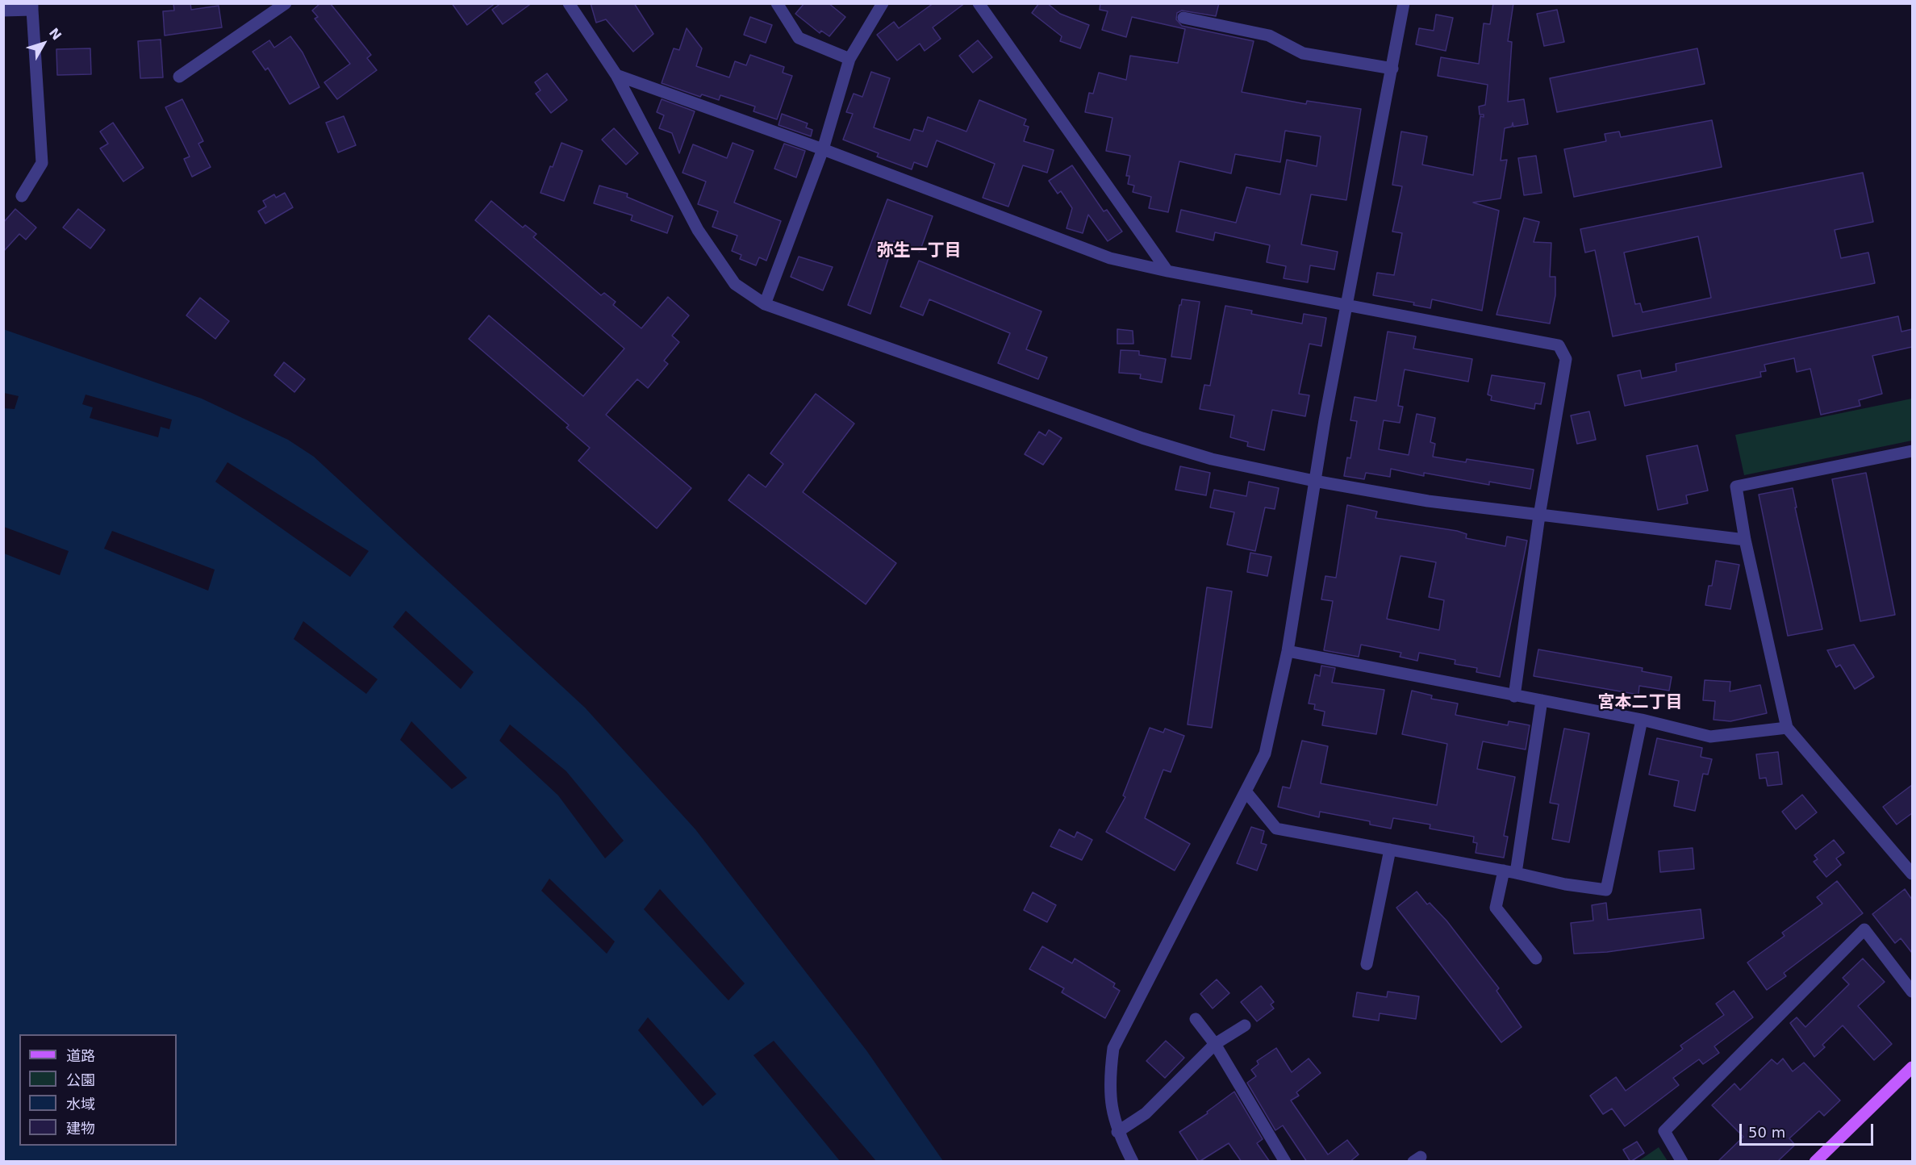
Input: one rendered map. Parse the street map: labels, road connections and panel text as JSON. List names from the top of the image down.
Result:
{
  "districts": ["弥生一丁目", "宮本二丁目"],
  "legend": [
    "道路",
    "公園",
    "水域",
    "建物"
  ],
  "scale_bar": "50 m",
  "north": "top right"
}
